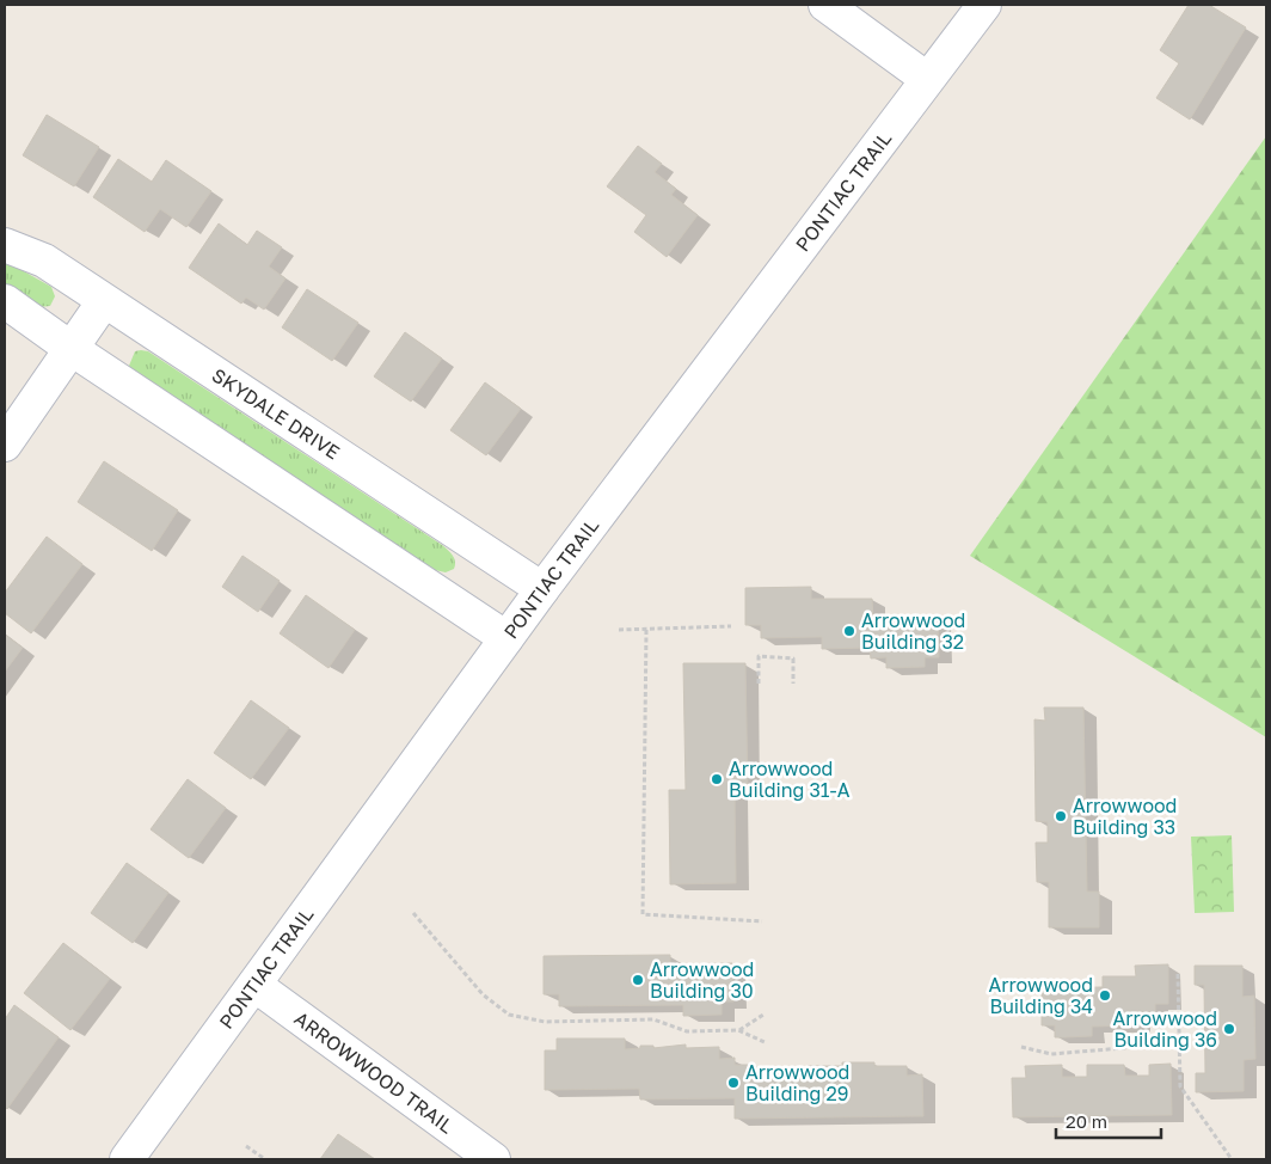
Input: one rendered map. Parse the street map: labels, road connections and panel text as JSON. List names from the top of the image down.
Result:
{
  "streets": {
    "street": ["PONTIAC TRAIL", "SKYDALE DRIVE", "ARROWWOOD TRAIL"]
  },
  "crossings": [
    ["PONTIAC TRAIL", "SKYDALE DRIVE"],
    ["PONTIAC TRAIL", "ARROWWOOD TRAIL"]
  ],
  "places": [
    "Arrowwood Building 32",
    "Arrowwood Building 31-A",
    "Arrowwood Building 33",
    "Arrowwood Building 30",
    "Arrowwood Building 34",
    "Arrowwood Building 36",
    "Arrowwood Building 29"
  ],
  "scale_bar": "20 m"
}
